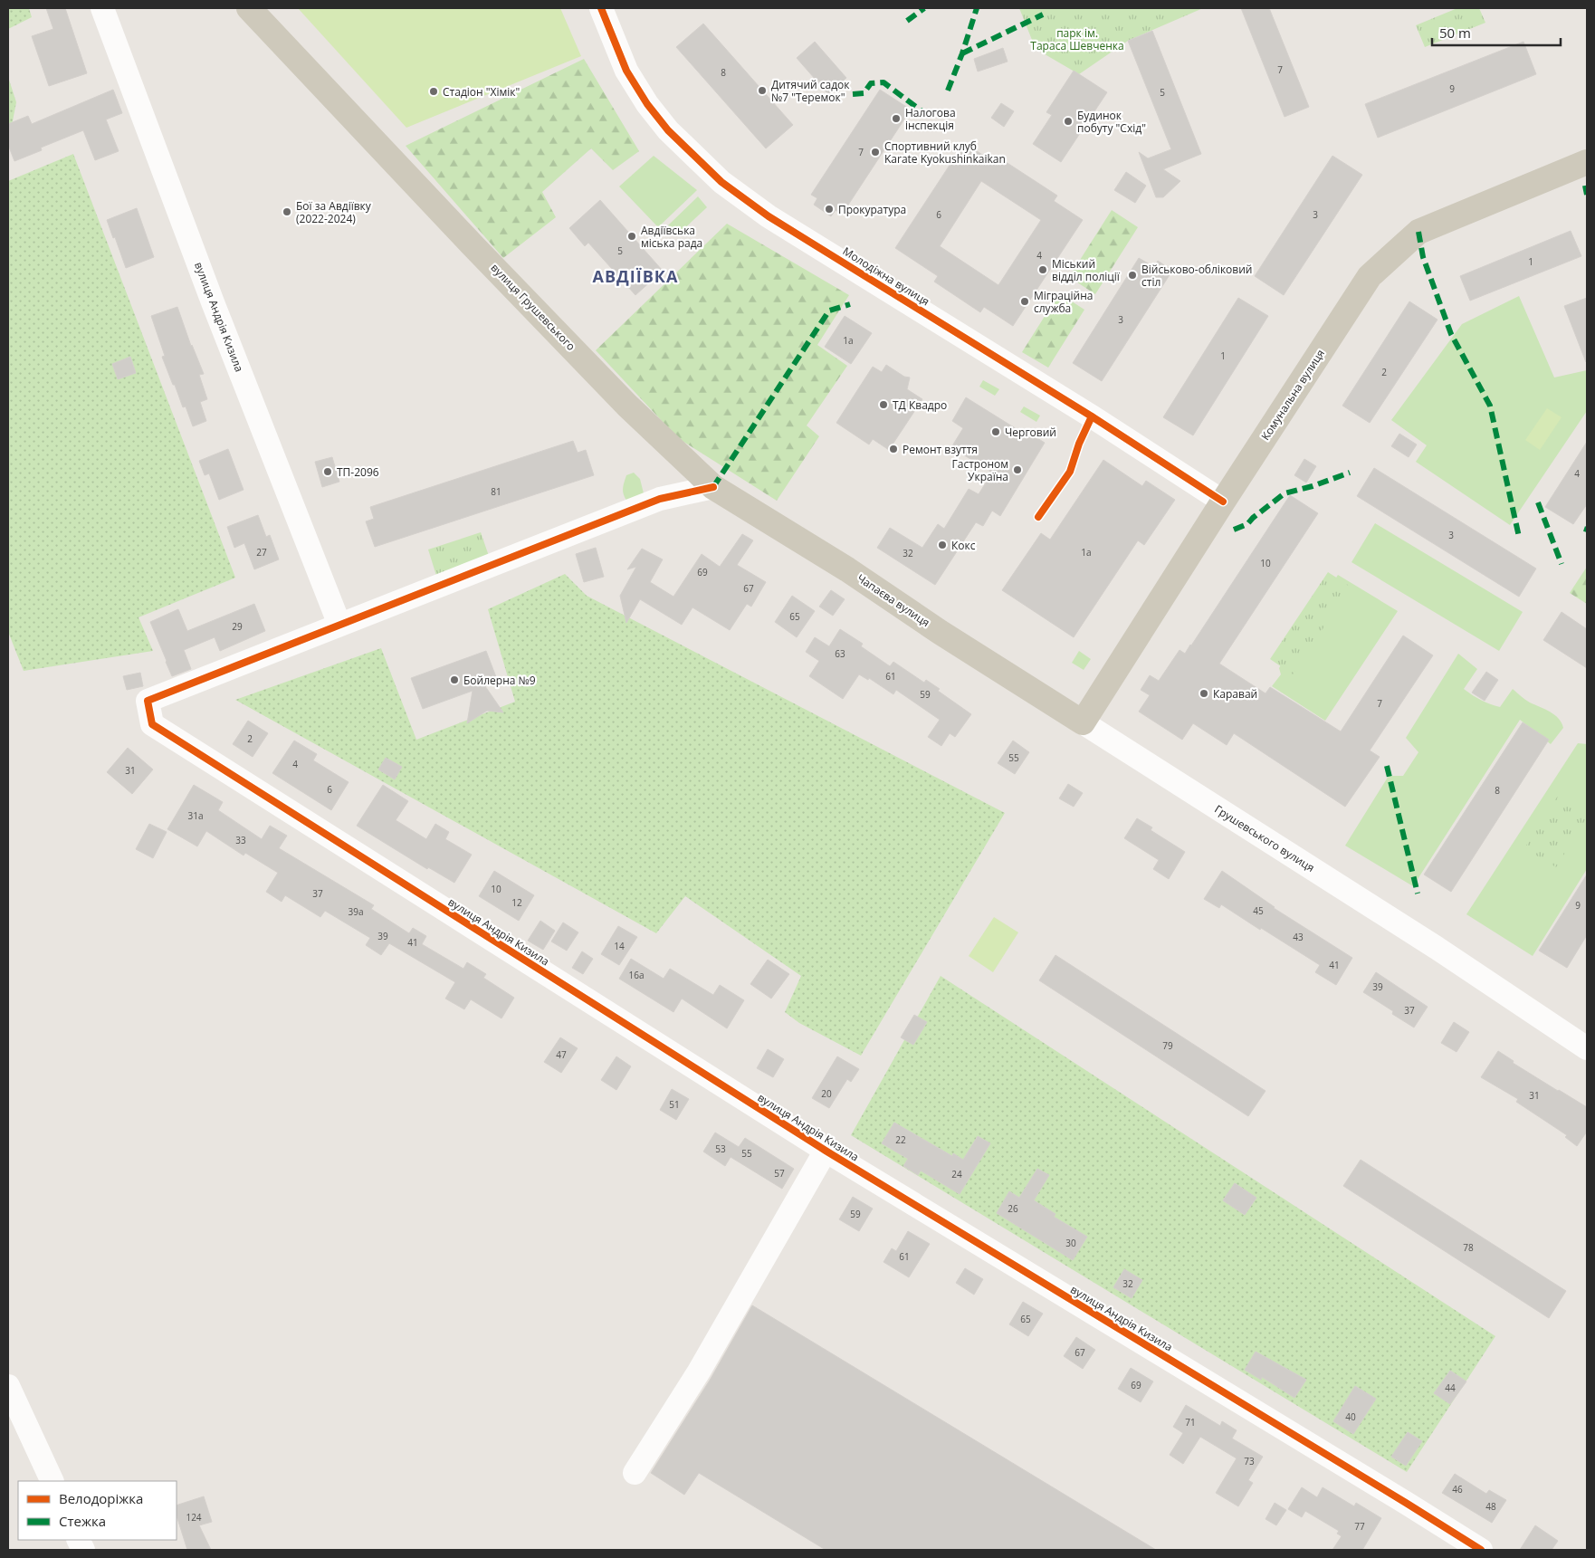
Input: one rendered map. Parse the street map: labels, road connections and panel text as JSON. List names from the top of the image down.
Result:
{
  "streets": {
    "main road": [
      "вулиця Грушевського",
      "Комунальна вулиця",
      "Чапаєва вулиця",
      "Грушевського вулиця"
    ],
    "street": ["Молодіжна вулиця", "вулиця Андрія Кизила"]
  },
  "crossings": [
    ["Молодіжна вулиця", "Комунальна вулиця"],
    ["вулиця Грушевського", "Чапаєва вулиця"],
    ["Комунальна вулиця", "Грушевського вулиця"],
    ["Чапаєва вулиця", "Грушевського вулиця"]
  ],
  "districts": ["АВДІЇВКА"],
  "parks": ["парк ім. Тараса Шевченка"],
  "places": [
    "Дитячий садок №7 \"Теремок\"",
    "Стадіон \"Хімік\"",
    "Налогова інспекція",
    "Будинок побуту \"Схід\"",
    "Спортивний клуб Karate Kyokushinkaikan",
    "Прокуратура",
    "Бої за Авдіївку (2022-2024)",
    "Авдіївська міська рада",
    "Міський відділ поліції",
    "Військово-обліковий стіл",
    "Міграційна служба",
    "ТД Квадро",
    "Черговий",
    "Ремонт взуття",
    "Гастроном Україна",
    "ТП-2096",
    "Кокс",
    "Бойлерна №9",
    "Каравай"
  ],
  "house_numbers": [
    "7",
    "8",
    "9",
    "5",
    "7",
    "6",
    "3",
    "5",
    "4",
    "1",
    "3",
    "1а",
    "1",
    "2",
    "4",
    "81",
    "3",
    "27",
    "1а",
    "32",
    "10",
    "69",
    "67",
    "65",
    "29",
    "63",
    "61",
    "59",
    "7",
    "2",
    "55",
    "4",
    "31",
    "6",
    "8",
    "31а",
    "33",
    "10",
    "37",
    "12",
    "9",
    "45",
    "39а",
    "39",
    "43",
    "41",
    "14",
    "41",
    "16а",
    "39",
    "37",
    "79",
    "47",
    "20",
    "31",
    "51",
    "22",
    "53",
    "55",
    "57",
    "24",
    "26",
    "59",
    "30",
    "78",
    "61",
    "32",
    "65",
    "67",
    "69",
    "44",
    "40",
    "71",
    "73",
    "46",
    "48",
    "124",
    "77"
  ],
  "legend": ["Велодоріжка", "Стежка"],
  "scale_bar": "50 m"
}
